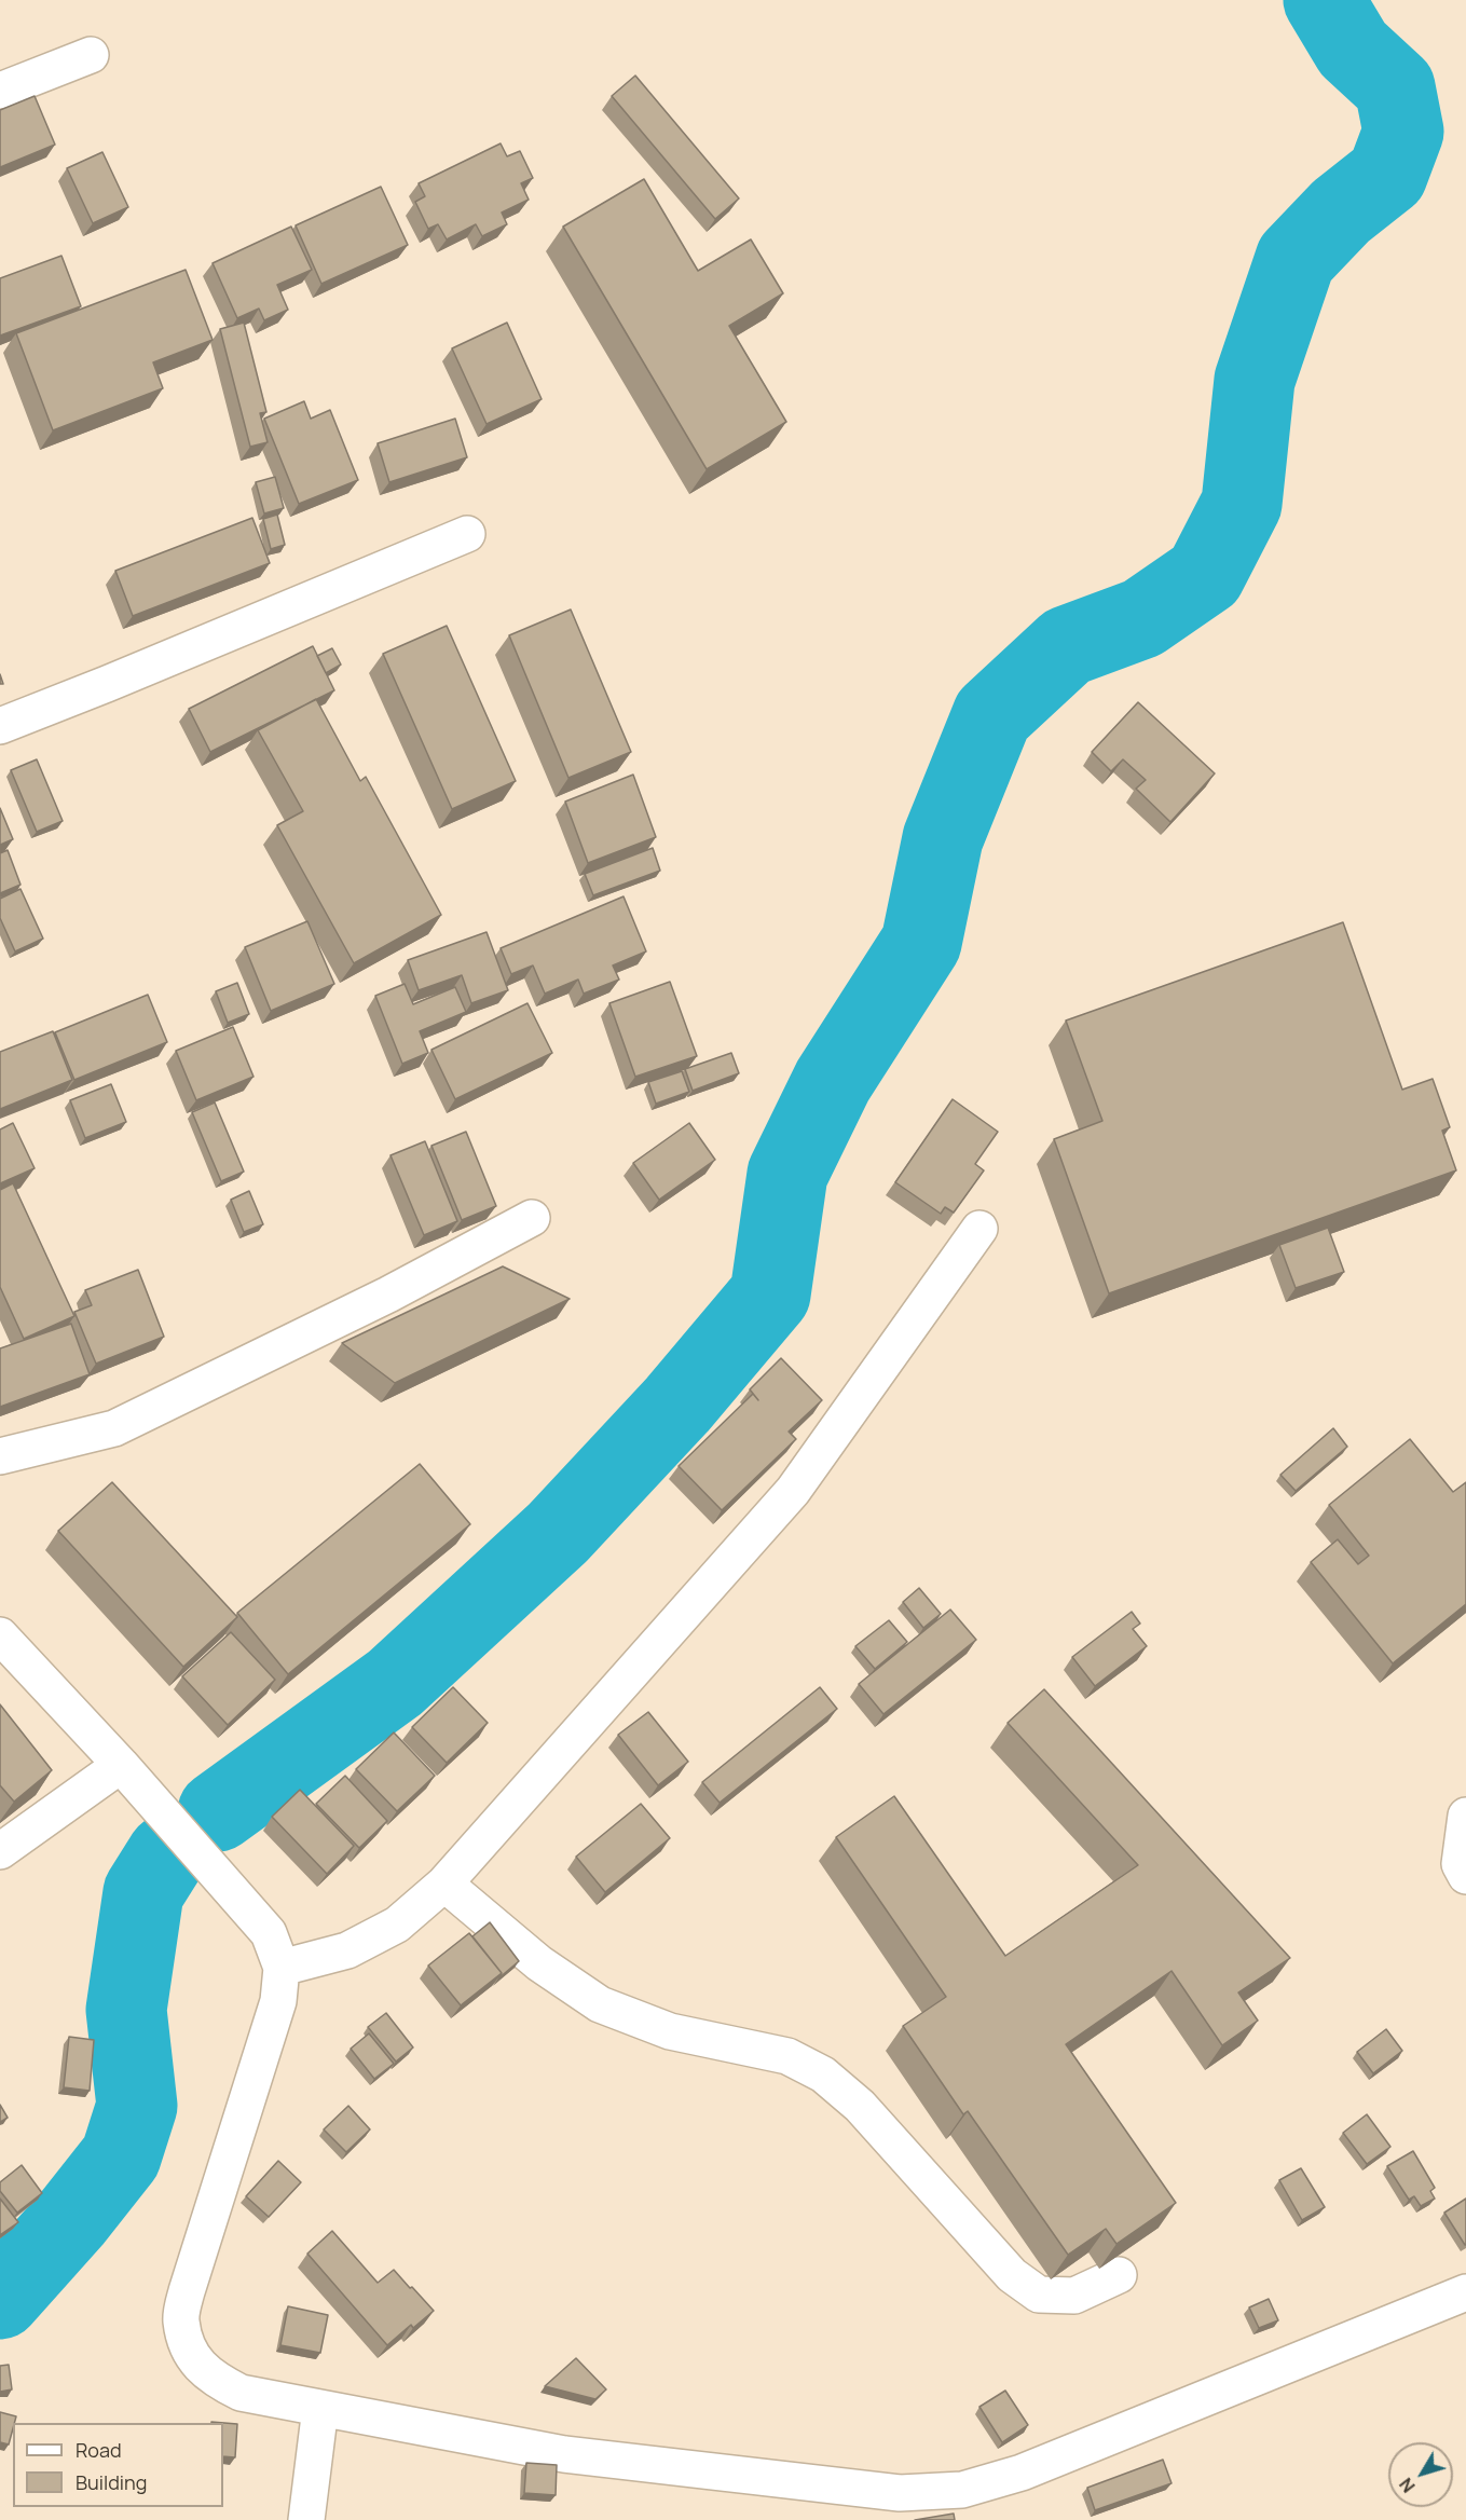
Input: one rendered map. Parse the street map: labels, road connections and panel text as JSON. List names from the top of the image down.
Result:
{
  "legend": ["Road", "Building"],
  "north": "bottom left"
}
